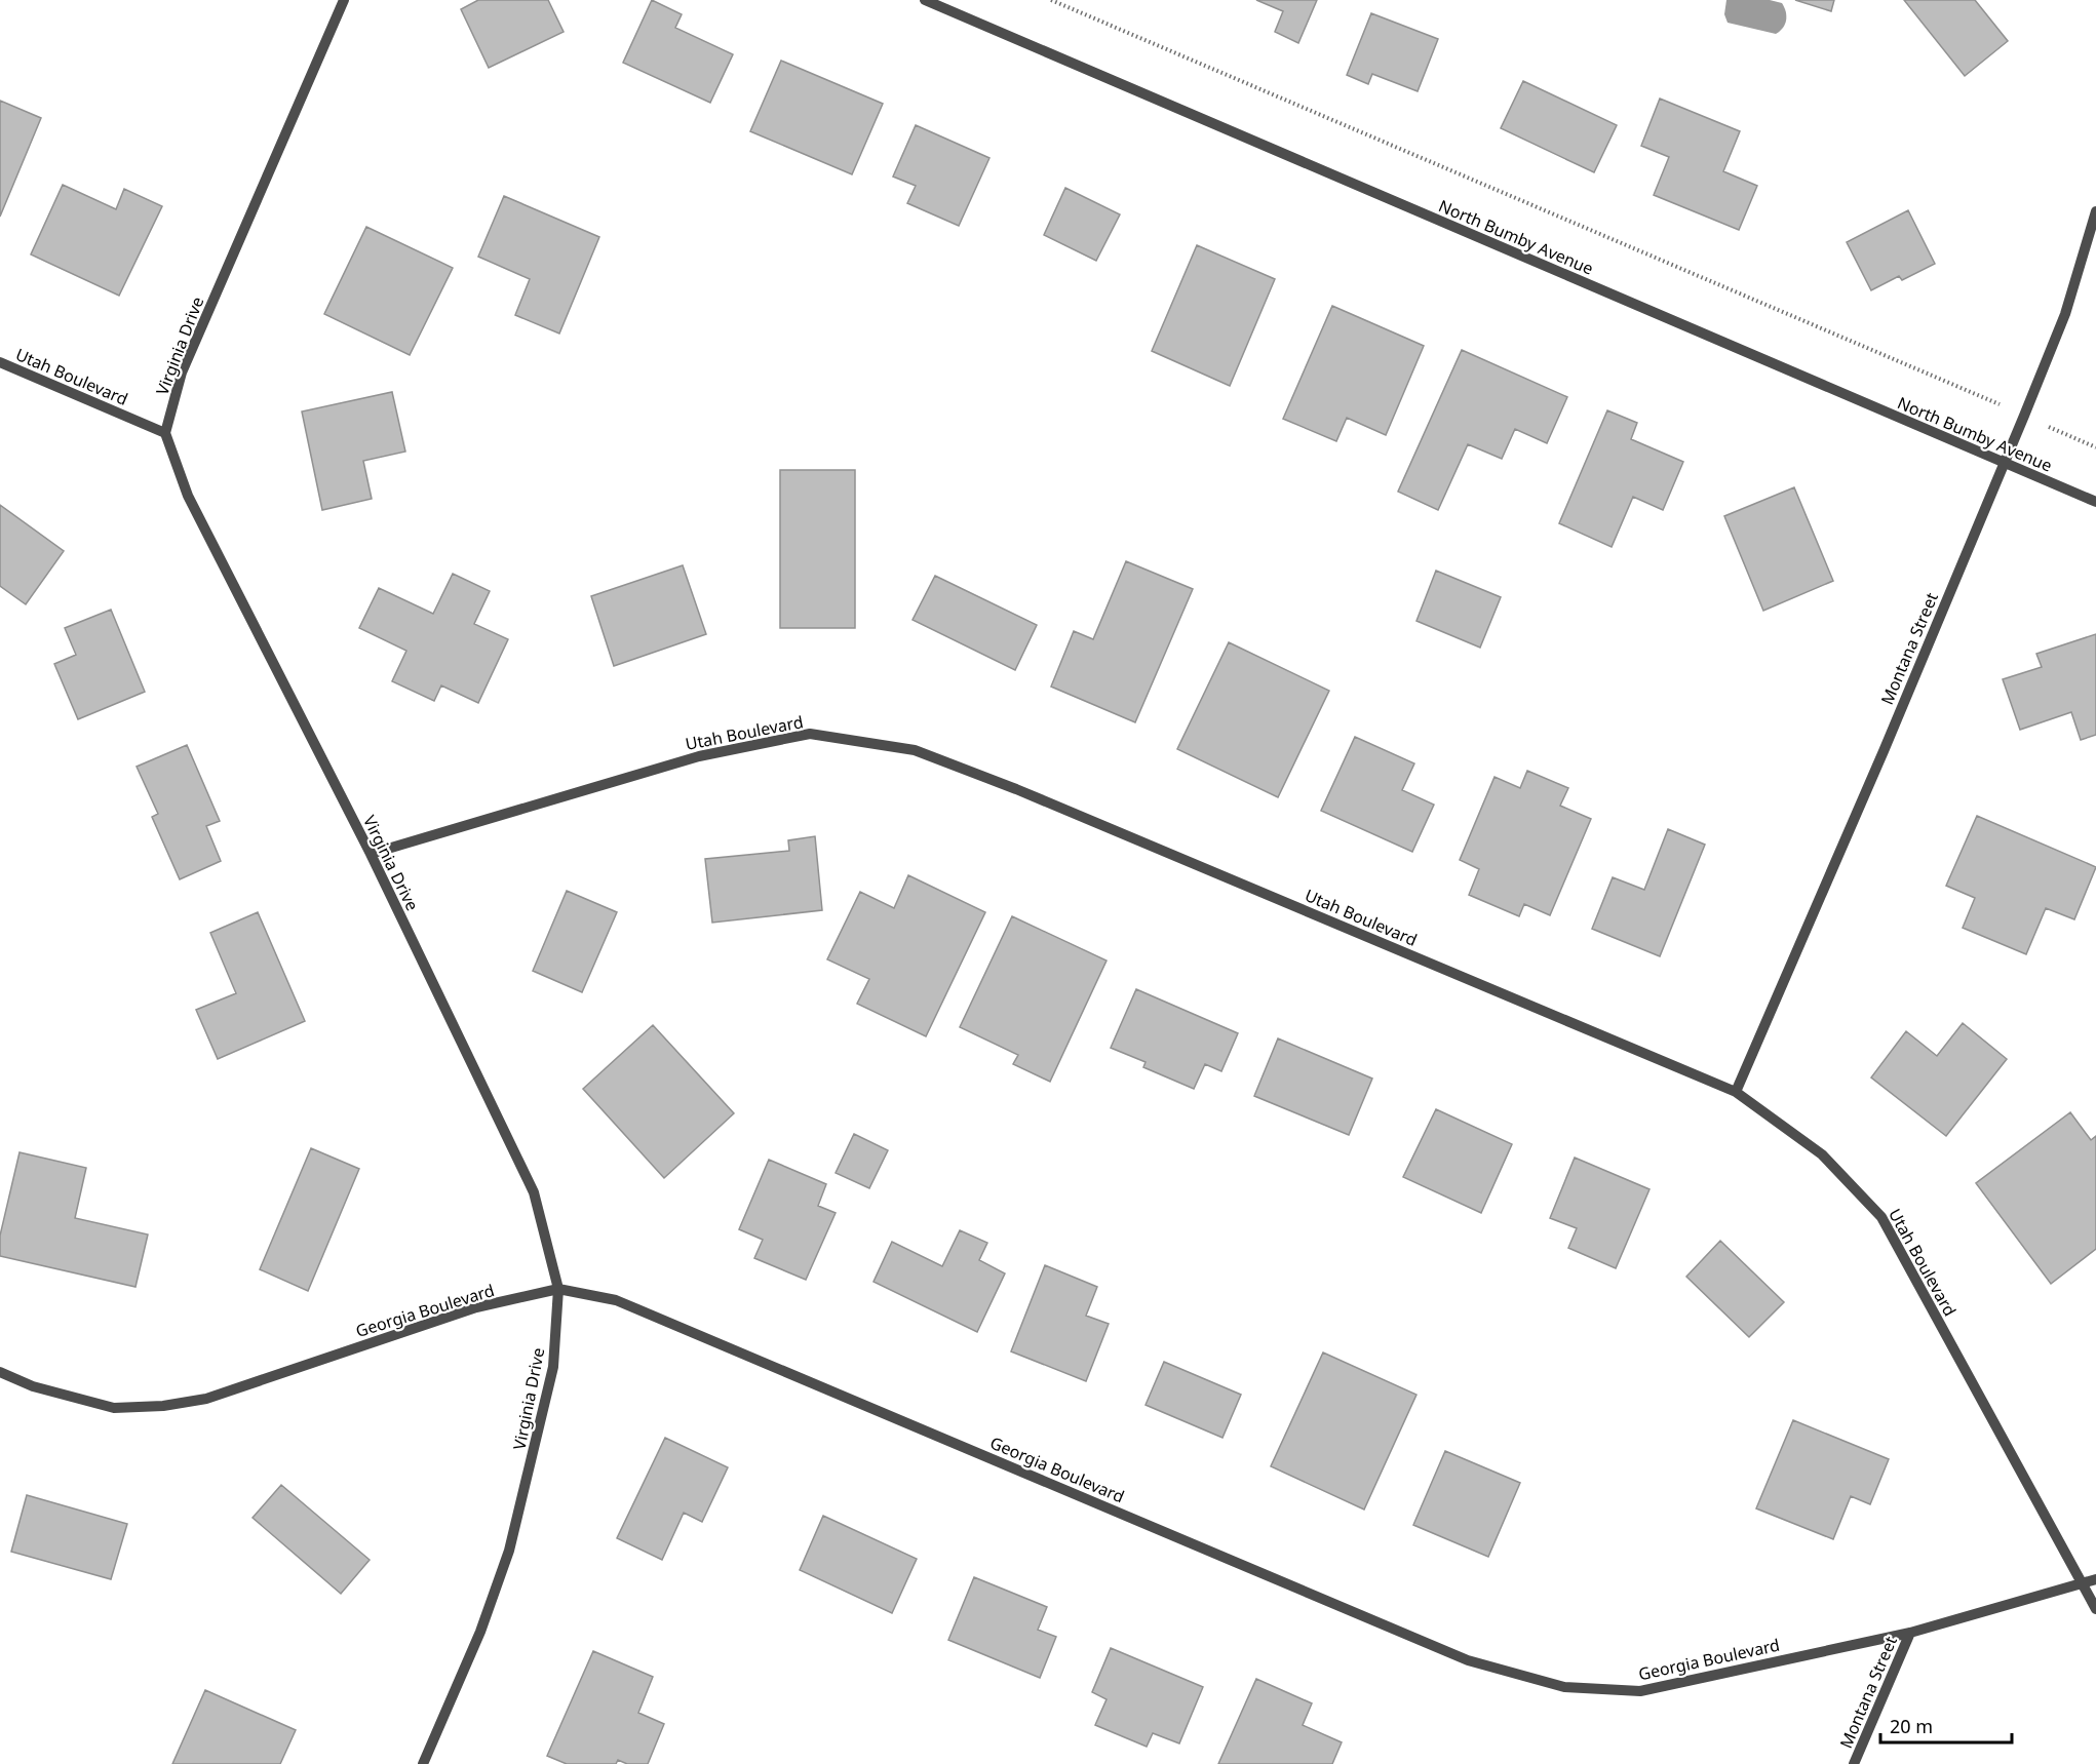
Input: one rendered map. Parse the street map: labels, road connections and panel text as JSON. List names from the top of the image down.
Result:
{
  "streets": {
    "street": [
      "North Bumby Avenue",
      "Virginia Drive",
      "Utah Boulevard",
      "Montana Street",
      "Georgia Boulevard"
    ]
  },
  "crossings": [
    ["North Bumby Avenue", "Montana Street"],
    ["Virginia Drive", "Utah Boulevard"],
    ["Virginia Drive", "Georgia Boulevard"],
    ["Utah Boulevard", "Montana Street"],
    ["Utah Boulevard", "Georgia Boulevard"],
    ["Montana Street", "Georgia Boulevard"]
  ],
  "scale_bar": "20 m"
}
